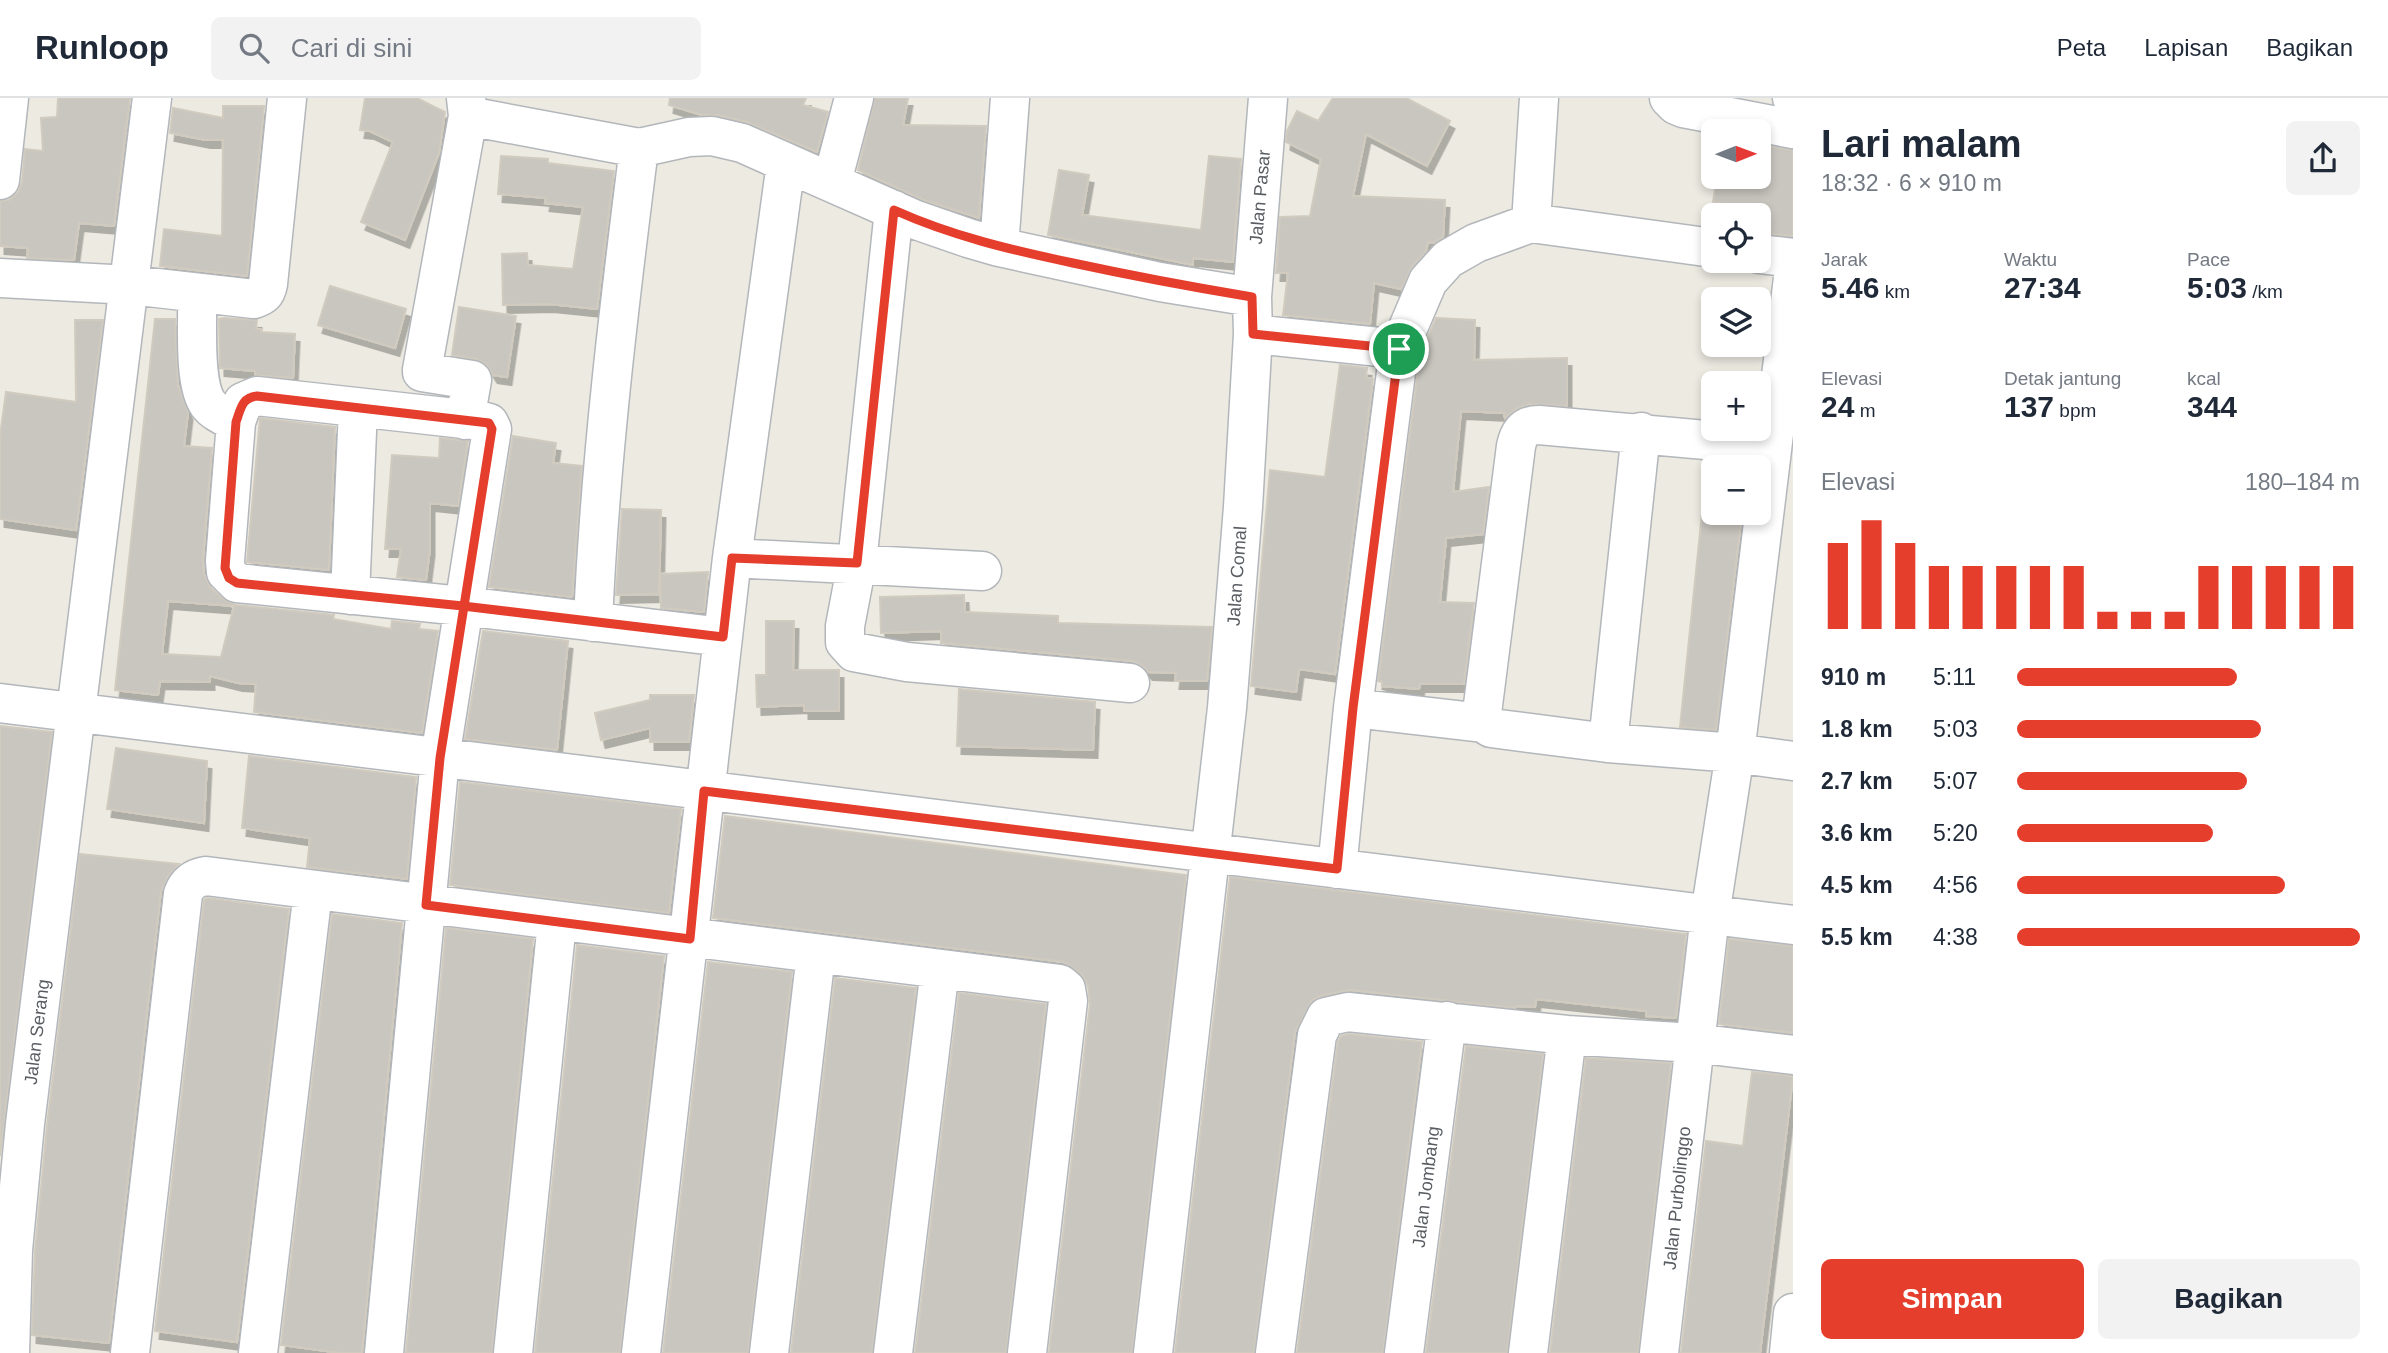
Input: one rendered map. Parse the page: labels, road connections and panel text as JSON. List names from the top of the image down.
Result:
{
  "streets": {
    "street": [
      "Jalan Pasar",
      "Jalan Comal",
      "Jalan Serang",
      "Jalan Jombang",
      "Jalan Purbolinggo"
    ]
  },
  "crossings": [
    ["Jalan Pasar", "Jalan Comal"]
  ],
  "north": "right",
  "page": {
    "header": "Runloop",
    "search": "Cari di sini",
    "nav": ["Peta", "Lapisan", "Bagikan"],
    "heading": ["Lari malam", "18:32 · 6 × 910 m"],
    "map_buttons": ["+", "−"],
    "stats": [
      ["Jarak", "5.46 km"],
      ["Waktu", "27:34"],
      ["Pace", "5:03 /km"],
      ["Elevasi", "24 m"],
      ["Detak jantung", "137 bpm"],
      ["kcal", "344"]
    ],
    "chart": ["Elevasi", "180–184 m"],
    "list": [
      {
        "name": "910 m",
        "note": "5:11"
      },
      {
        "name": "1.8 km",
        "note": "5:03"
      },
      {
        "name": "2.7 km",
        "note": "5:07"
      },
      {
        "name": "3.6 km",
        "note": "5:20"
      },
      {
        "name": "4.5 km",
        "note": "4:56"
      },
      {
        "name": "5.5 km",
        "note": "4:38"
      }
    ],
    "buttons": ["Simpan", "Bagikan"]
  }
}
